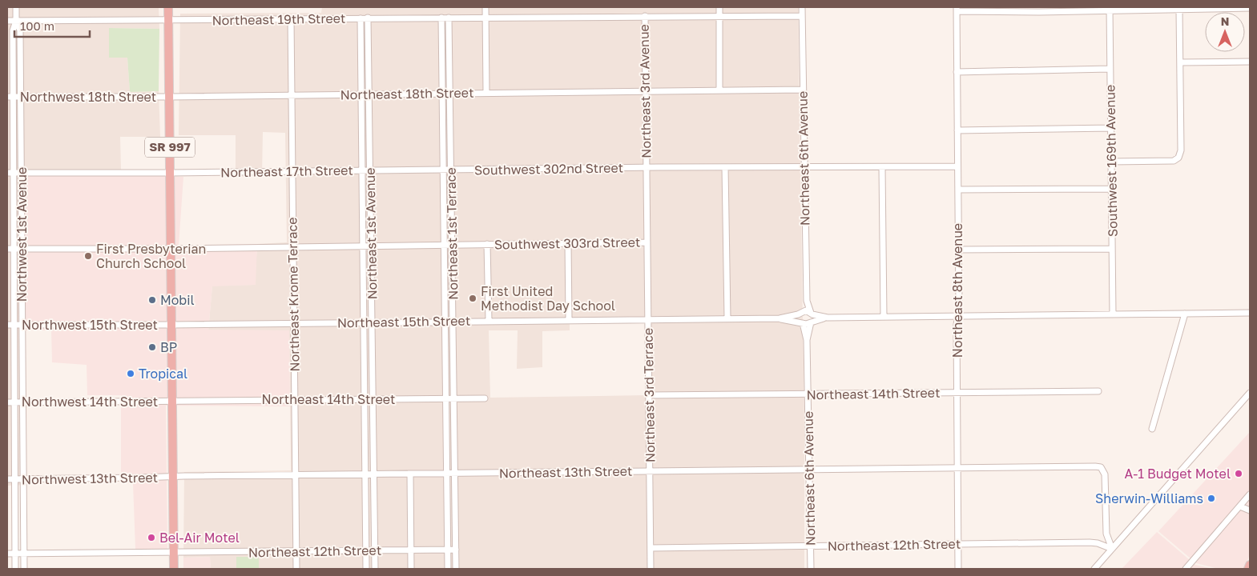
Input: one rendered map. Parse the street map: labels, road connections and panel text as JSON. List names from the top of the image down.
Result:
{
  "streets": {
    "highway": ["SR 997"],
    "street": [
      "Northeast 19th Street",
      "Northeast 3rd Avenue",
      "Northeast 18th Street",
      "Northwest 18th Street",
      "Northeast 6th Avenue",
      "Southwest 169th Avenue",
      "Southwest 302nd Street",
      "Northeast 17th Street",
      "Northeast 1st Avenue",
      "Northeast 1st Terrace",
      "Northwest 1st Avenue",
      "Southwest 303rd Street",
      "Northeast 8th Avenue",
      "Northeast Krome Terrace",
      "Northeast 15th Street",
      "Northwest 15th Street",
      "Northeast 14th Street",
      "Northeast 3rd Terrace",
      "Northwest 14th Street",
      "Northeast 13th Street",
      "Northwest 13th Street",
      "Northeast 12th Street"
    ]
  },
  "crossings": [
    ["Northeast 19th Street", "Northeast 3rd Avenue"],
    ["Northeast 19th Street", "SR 997"],
    ["Northeast 19th Street", "Northeast 6th Avenue"],
    ["Northeast 19th Street", "Northeast 1st Avenue"],
    ["Northeast 19th Street", "Northeast 1st Terrace"],
    ["Northeast 19th Street", "Northwest 1st Avenue"],
    ["Northeast 19th Street", "Northeast Krome Terrace"],
    ["Northeast 3rd Avenue", "Northeast 18th Street"],
    ["Northeast 3rd Avenue", "Southwest 302nd Street"],
    ["Northeast 3rd Avenue", "Southwest 303rd Street"],
    ["Northeast 3rd Avenue", "Northeast 3rd Terrace"],
    ["Northeast 18th Street", "Northwest 18th Street"],
    ["Northeast 18th Street", "SR 997"],
    ["Northeast 18th Street", "Northeast 6th Avenue"],
    ["Northeast 18th Street", "Northeast 1st Avenue"],
    ["Northeast 18th Street", "Northeast 1st Terrace"],
    ["Northeast 18th Street", "Northeast Krome Terrace"],
    ["Northwest 18th Street", "SR 997"],
    ["Northwest 18th Street", "Northwest 1st Avenue"],
    ["SR 997", "Northeast 17th Street"],
    ["SR 997", "Southwest 303rd Street"],
    ["SR 997", "Northeast 15th Street"],
    ["SR 997", "Northwest 15th Street"],
    ["SR 997", "Northeast 14th Street"],
    ["SR 997", "Northwest 14th Street"],
    ["SR 997", "Northeast 13th Street"],
    ["SR 997", "Northwest 13th Street"],
    ["SR 997", "Northeast 12th Street"],
    ["Northeast 6th Avenue", "Northeast 15th Street"],
    ["Northeast 6th Avenue", "Northeast 14th Street"],
    ["Northeast 6th Avenue", "Northeast 13th Street"],
    ["Northeast 6th Avenue", "Northeast 12th Street"],
    ["Southwest 302nd Street", "Northeast 17th Street"],
    ["Southwest 302nd Street", "Northeast 1st Terrace"],
    ["Northeast 17th Street", "Northeast 1st Avenue"],
    ["Northeast 17th Street", "Northeast 1st Terrace"],
    ["Northeast 17th Street", "Northwest 1st Avenue"],
    ["Northeast 17th Street", "Northeast Krome Terrace"],
    ["Northeast 1st Avenue", "Southwest 303rd Street"],
    ["Northeast 1st Avenue", "Northeast 15th Street"],
    ["Northeast 1st Avenue", "Northeast 14th Street"],
    ["Northeast 1st Avenue", "Northeast 13th Street"],
    ["Northeast 1st Avenue", "Northeast 12th Street"],
    ["Northeast 1st Terrace", "Southwest 303rd Street"],
    ["Northeast 1st Terrace", "Northeast 15th Street"],
    ["Northeast 1st Terrace", "Northeast 14th Street"],
    ["Northeast 1st Terrace", "Northeast 13th Street"],
    ["Northeast 1st Terrace", "Northeast 12th Street"],
    ["Northwest 1st Avenue", "Southwest 303rd Street"],
    ["Northwest 1st Avenue", "Northwest 15th Street"],
    ["Northwest 1st Avenue", "Northwest 14th Street"],
    ["Northwest 1st Avenue", "Northwest 13th Street"],
    ["Northwest 1st Avenue", "Northeast 12th Street"],
    ["Southwest 303rd Street", "Northeast Krome Terrace"],
    ["Southwest 303rd Street", "Northeast 3rd Terrace"],
    ["Northeast 8th Avenue", "Northeast 14th Street"],
    ["Northeast 8th Avenue", "Northeast 13th Street"],
    ["Northeast 8th Avenue", "Northeast 12th Street"],
    ["Northeast Krome Terrace", "Northeast 15th Street"],
    ["Northeast Krome Terrace", "Northeast 14th Street"],
    ["Northeast Krome Terrace", "Northeast 13th Street"],
    ["Northeast Krome Terrace", "Northeast 12th Street"],
    ["Northeast 15th Street", "Northwest 15th Street"],
    ["Northeast 15th Street", "Northeast 3rd Terrace"],
    ["Northeast 14th Street", "Northeast 3rd Terrace"],
    ["Northeast 14th Street", "Northwest 14th Street"],
    ["Northeast 3rd Terrace", "Northeast 13th Street"],
    ["Northeast 13th Street", "Northwest 13th Street"],
    ["Northeast 13th Street", "Northeast 12th Street"]
  ],
  "places": [
    "First Presbyterian Church School",
    "First United Methodist Day School",
    "Mobil",
    "BP",
    "Tropical",
    "A-1 Budget Motel",
    "Sherwin-Williams",
    "Bel-Air Motel"
  ],
  "scale_bar": "100 m",
  "north": "top"
}
